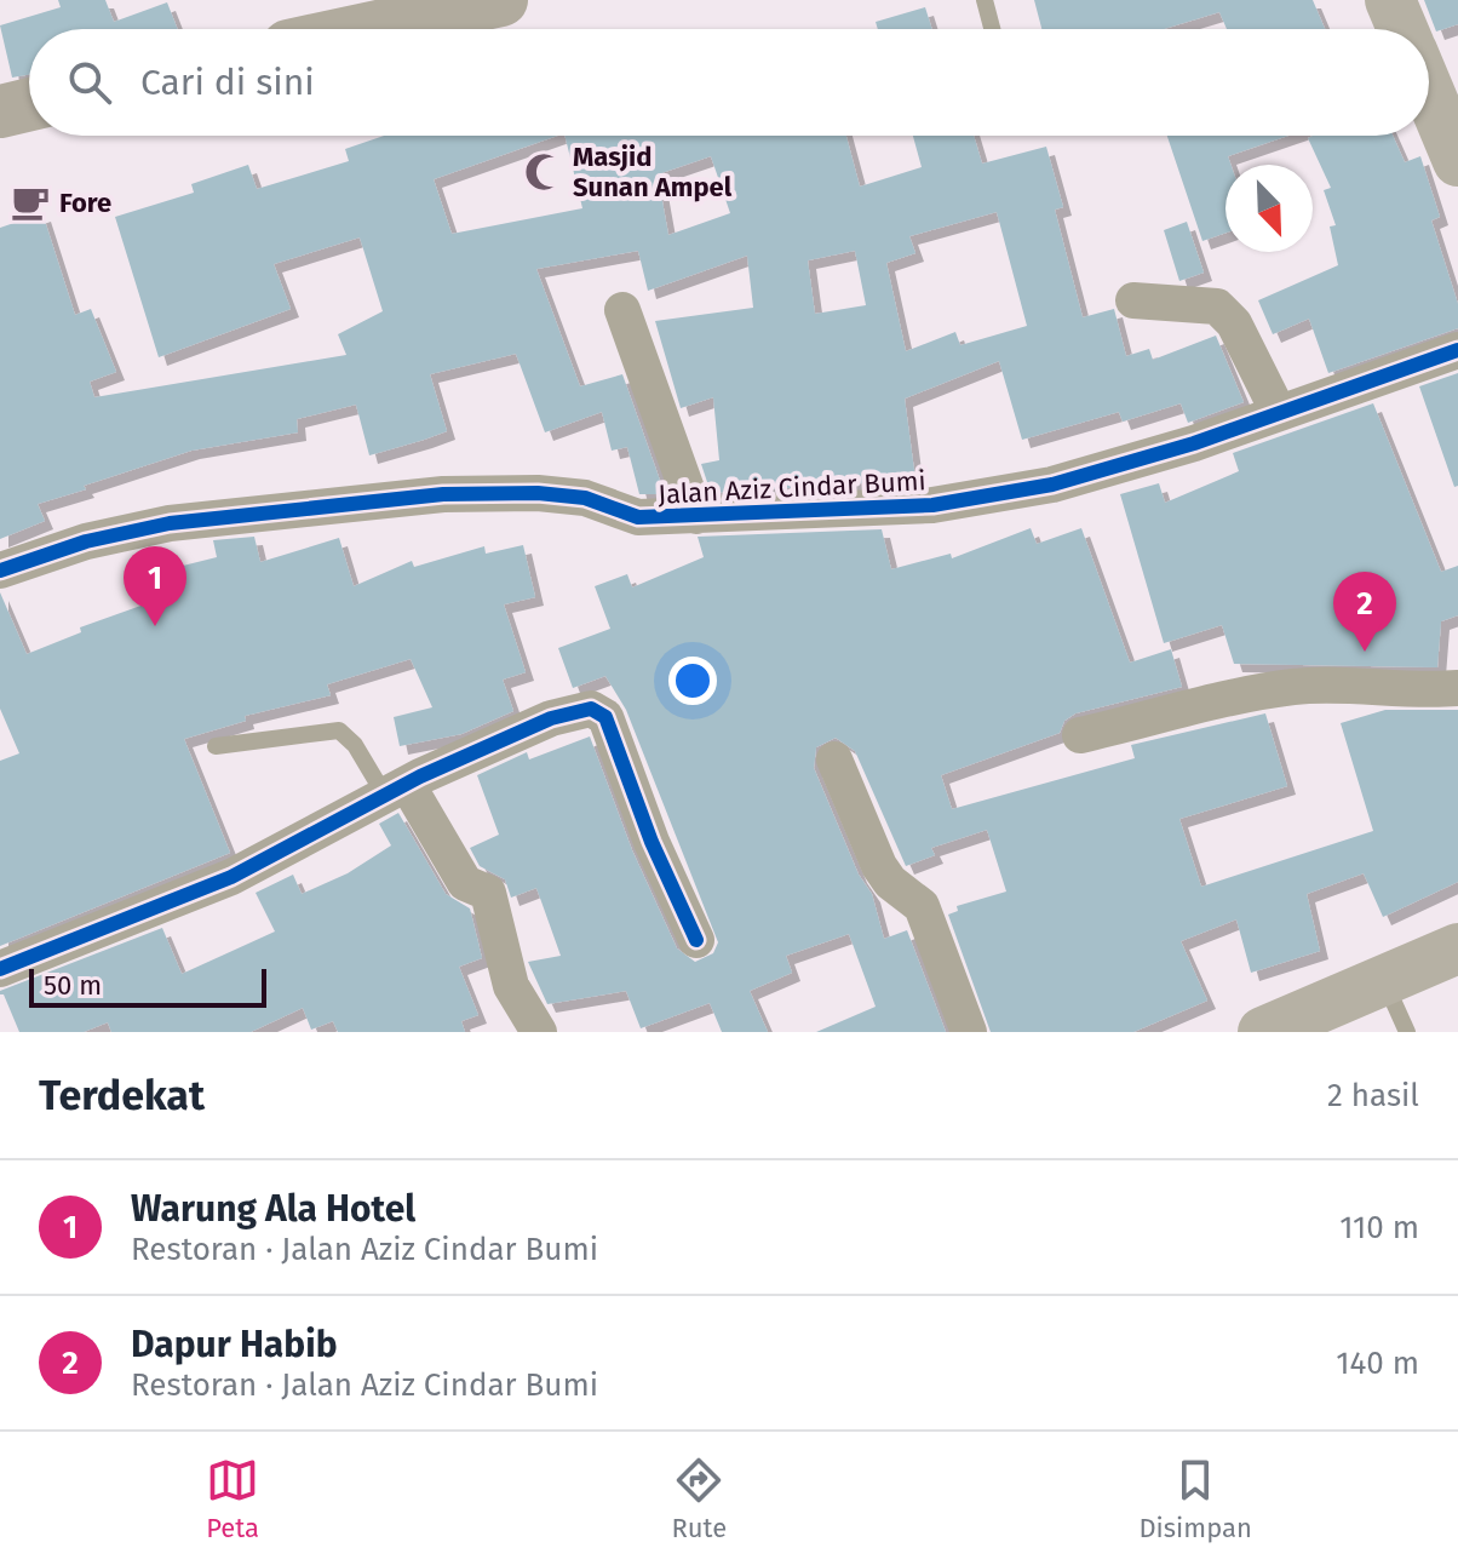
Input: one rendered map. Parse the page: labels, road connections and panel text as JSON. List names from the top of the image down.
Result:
{
  "streets": {
    "street": ["Jalan Aziz Cindar Bumi"]
  },
  "places": {
    "mosque": ["Masjid Sunan Ampel"],
    "cafe": ["Fore"]
  },
  "scale_bar": "50 m",
  "north": "bottom right",
  "page": {
    "search": "Cari di sini",
    "pins": ["1", "2"],
    "scale": "50 m",
    "heading": ["Terdekat", "2 hasil"],
    "list": [
      {
        "mark": "1",
        "name": "Warung Ala Hotel",
        "note": "Restoran · Jalan Aziz Cindar Bumi",
        "value": "110 m"
      },
      {
        "mark": "2",
        "name": "Dapur Habib",
        "note": "Restoran · Jalan Aziz Cindar Bumi",
        "value": "140 m"
      }
    ],
    "nav": ["Peta", "Rute", "Disimpan"]
  }
}
